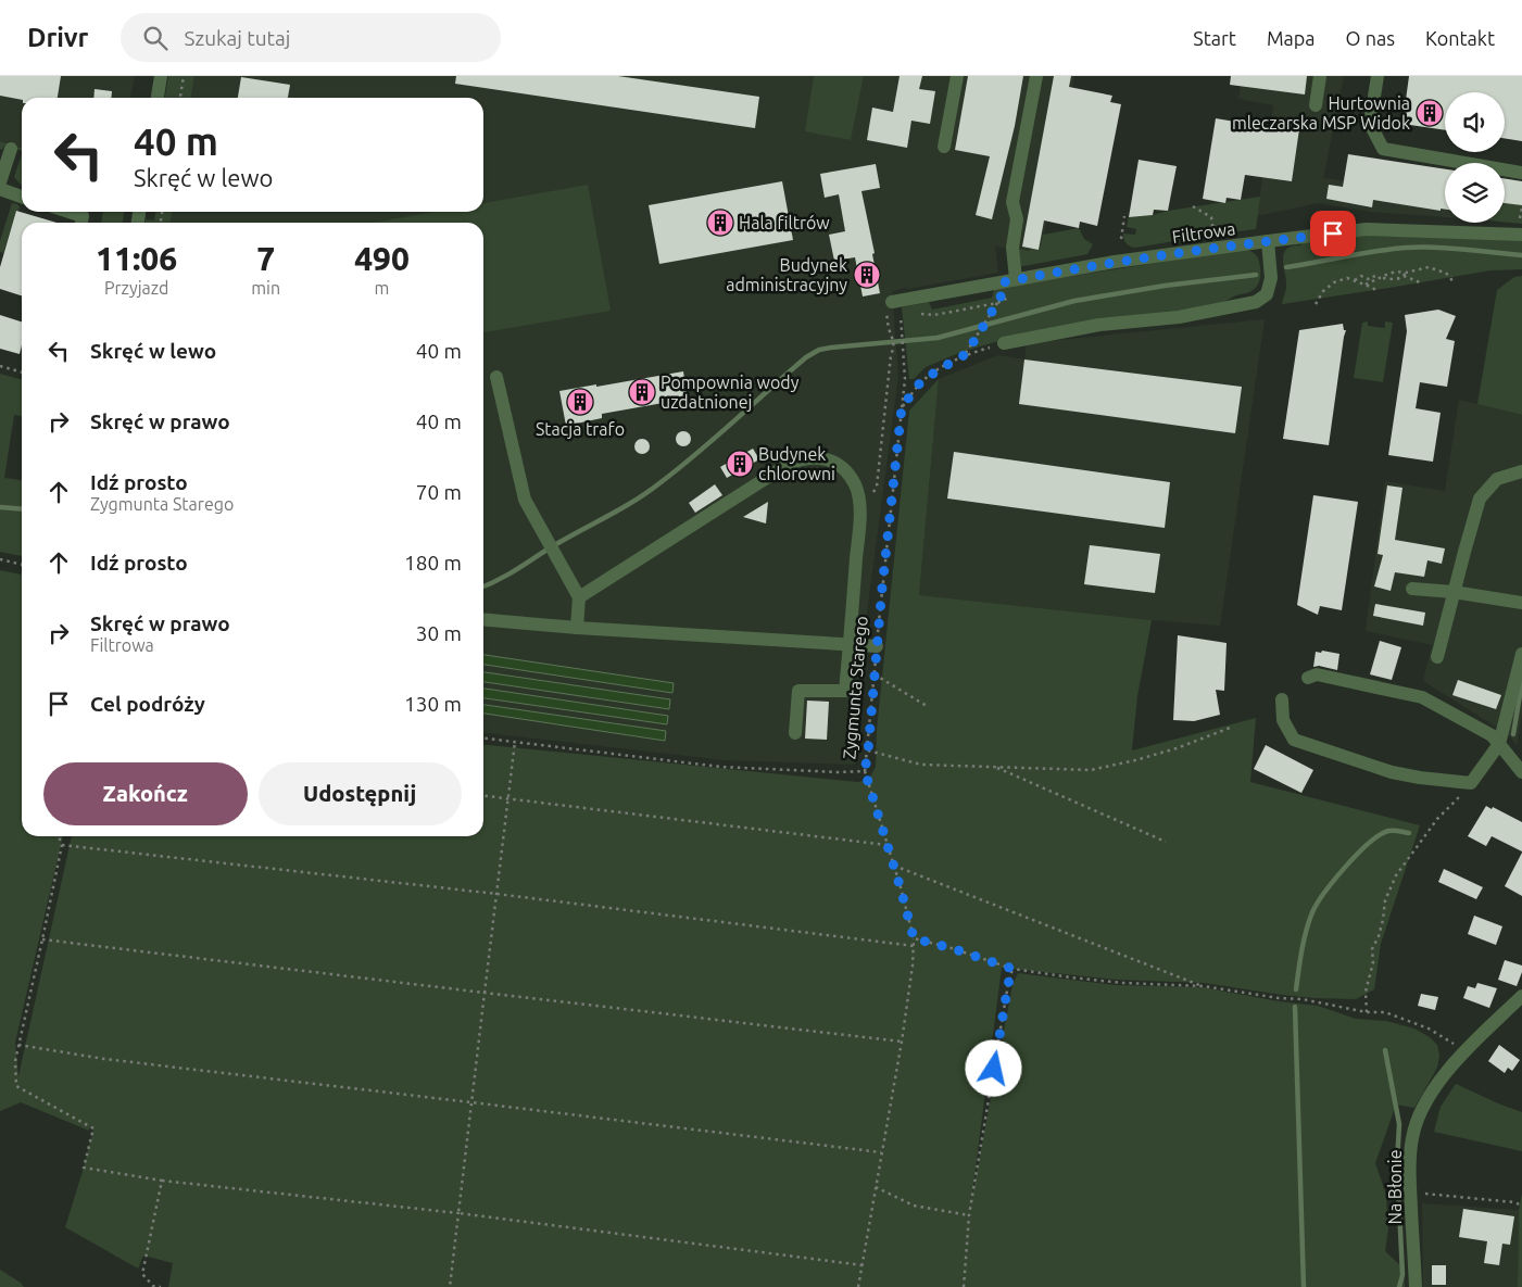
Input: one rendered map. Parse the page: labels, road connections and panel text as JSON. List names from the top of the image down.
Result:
{
  "streets": {
    "street": ["Filtrowa", "Na Błonie"],
    "path": ["Zygmunta Starego"]
  },
  "crossings": [
    ["Filtrowa", "Zygmunta Starego"]
  ],
  "places": {
    "building": [
      "Hurtownia mleczarska MSP Widok",
      "Hala filtrów",
      "Budynek administracyjny",
      "Pompownia wody uzdatnionej",
      "Stacja trafo",
      "Budynek chlorowni"
    ]
  },
  "page": {
    "header": "Drivr",
    "search": "Szukaj tutaj",
    "nav": [
      "Start",
      "Mapa",
      "O nas",
      "Kontakt"
    ],
    "turn": ["40 m", "Skręć w lewo"],
    "eta": [
      "11:06",
      "Przyjazd",
      "7",
      "min",
      "490",
      "m"
    ],
    "list": [
      {
        "name": "Skręć w lewo",
        "value": "40 m"
      },
      {
        "name": "Skręć w prawo",
        "value": "40 m"
      },
      {
        "name": "Idź prosto",
        "note": "Zygmunta Starego",
        "value": "70 m"
      },
      {
        "name": "Idź prosto",
        "value": "180 m"
      },
      {
        "name": "Skręć w prawo",
        "note": "Filtrowa",
        "value": "30 m"
      },
      {
        "name": "Cel podróży",
        "value": "130 m"
      }
    ],
    "buttons": ["Zakończ", "Udostępnij"]
  }
}
